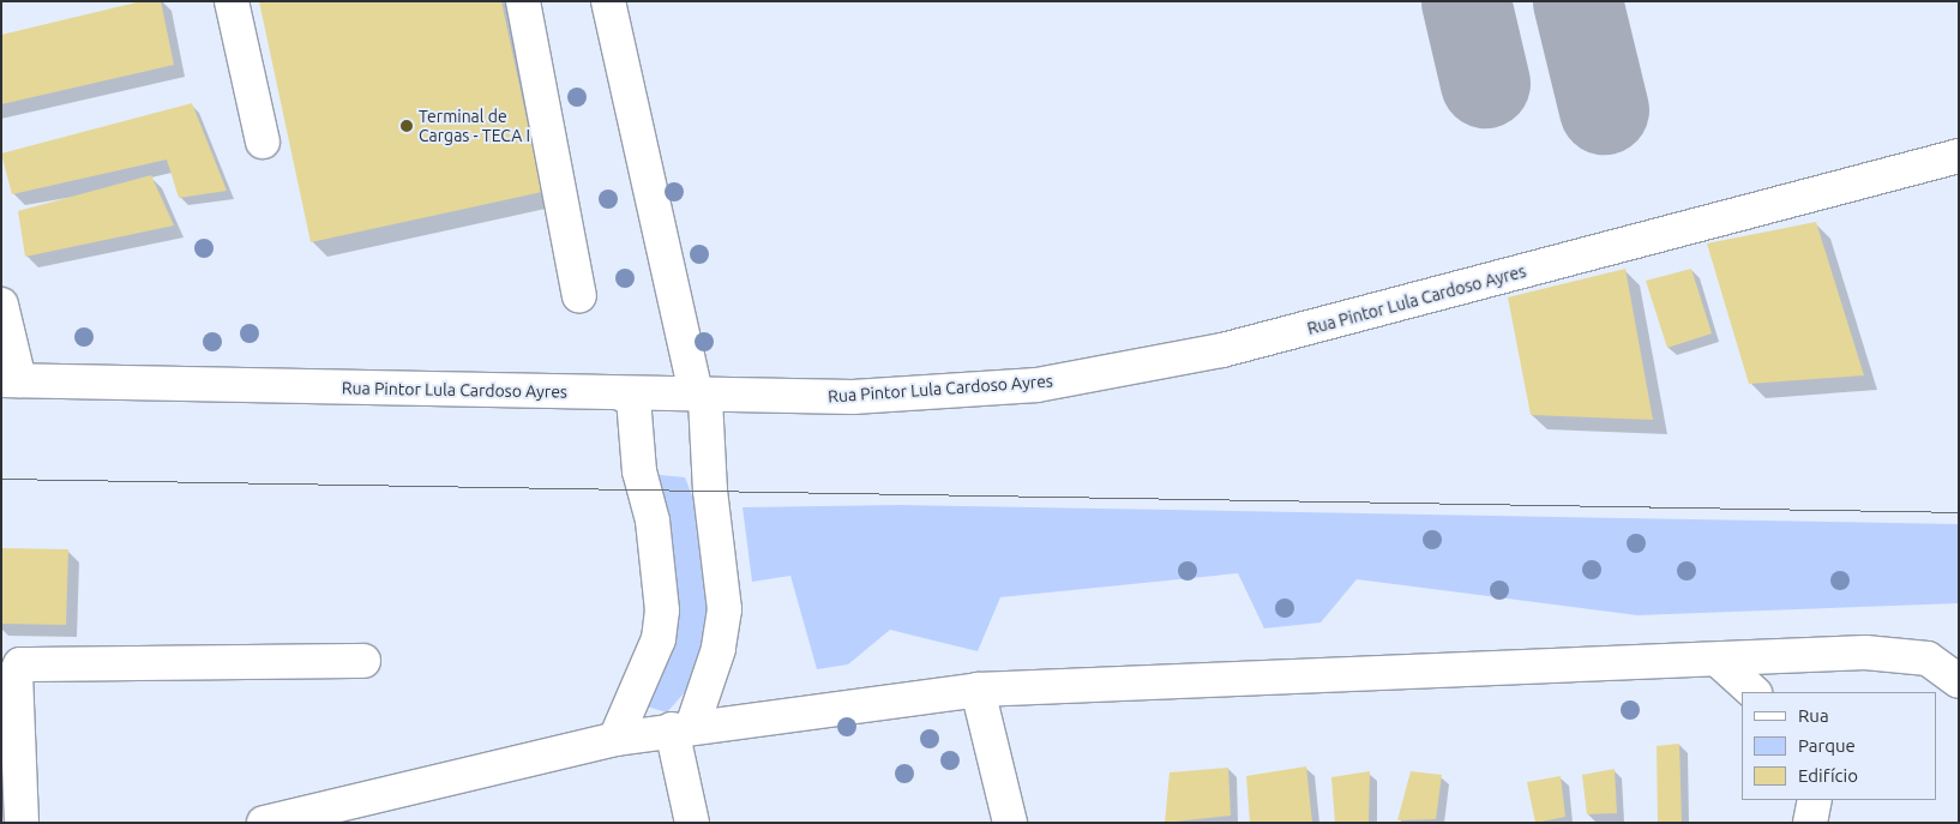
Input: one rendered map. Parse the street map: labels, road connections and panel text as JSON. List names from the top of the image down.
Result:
{
  "streets": {
    "street": ["Rua Pintor Lula Cardoso Ayres"]
  },
  "places": ["Terminal de Cargas - TECA I"],
  "legend": ["Rua", "Parque", "Edifício"]
}
